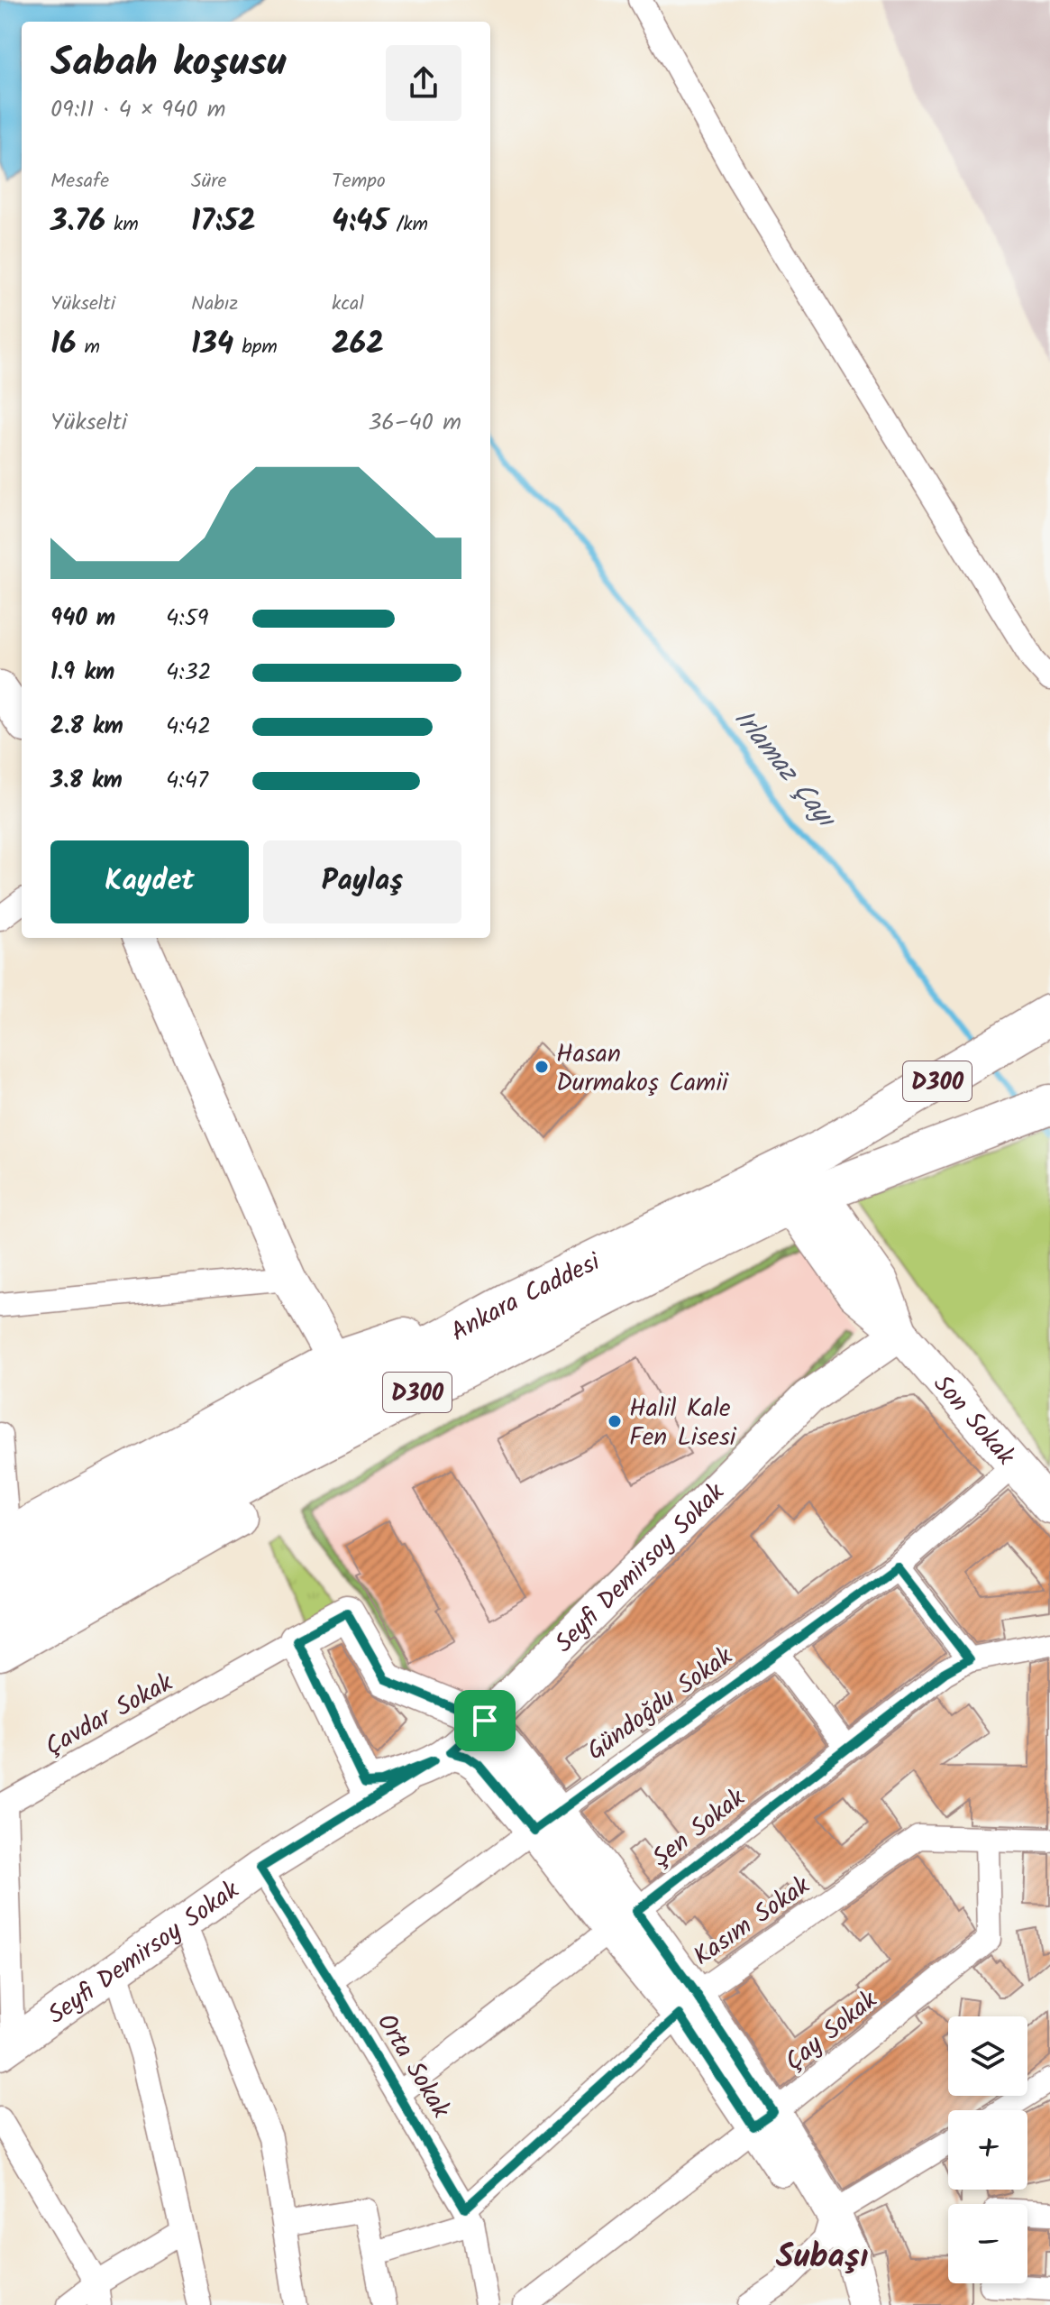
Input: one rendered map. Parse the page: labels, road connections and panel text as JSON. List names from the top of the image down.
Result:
{
  "streets": {
    "highway": ["D300", "Ankara Caddesi"],
    "street": [
      "Son Sokak",
      "Seyfi Demirsoy Sokak",
      "Gündoğdu Sokak",
      "Çavdar Sokak",
      "Şen Sokak",
      "Kasım Sokak",
      "Çay Sokak",
      "Orta Sokak"
    ]
  },
  "crossings": [
    ["Ankara Caddesi", "Son Sokak"],
    ["Son Sokak", "Seyfi Demirsoy Sokak"],
    ["Son Sokak", "Gündoğdu Sokak"],
    ["Seyfi Demirsoy Sokak", "Çavdar Sokak"],
    ["Seyfi Demirsoy Sokak", "Orta Sokak"],
    ["Gündoğdu Sokak", "Orta Sokak"],
    ["Şen Sokak", "Orta Sokak"],
    ["Kasım Sokak", "Çay Sokak"],
    ["Kasım Sokak", "Orta Sokak"]
  ],
  "districts": ["Subaşı"],
  "water": ["Irlamaz Çayı"],
  "places": ["Hasan Durmakoş Camii", "Halil Kale Fen Lisesi"],
  "page": {
    "heading": ["Sabah koşusu", "09:11 · 4 × 940 m"],
    "stats": [
      ["Mesafe", "3.76 km"],
      ["Süre", "17:52"],
      ["Tempo", "4:45 /km"],
      ["Yükselti", "16 m"],
      ["Nabız", "134 bpm"],
      ["kcal", "262"]
    ],
    "chart": ["Yükselti", "36–40 m"],
    "list": [
      {
        "name": "940 m",
        "note": "4:59"
      },
      {
        "name": "1.9 km",
        "note": "4:32"
      },
      {
        "name": "2.8 km",
        "note": "4:42"
      },
      {
        "name": "3.8 km",
        "note": "4:47"
      }
    ],
    "buttons": ["Kaydet", "Paylaş"],
    "map_buttons": ["+", "−"]
  }
}
